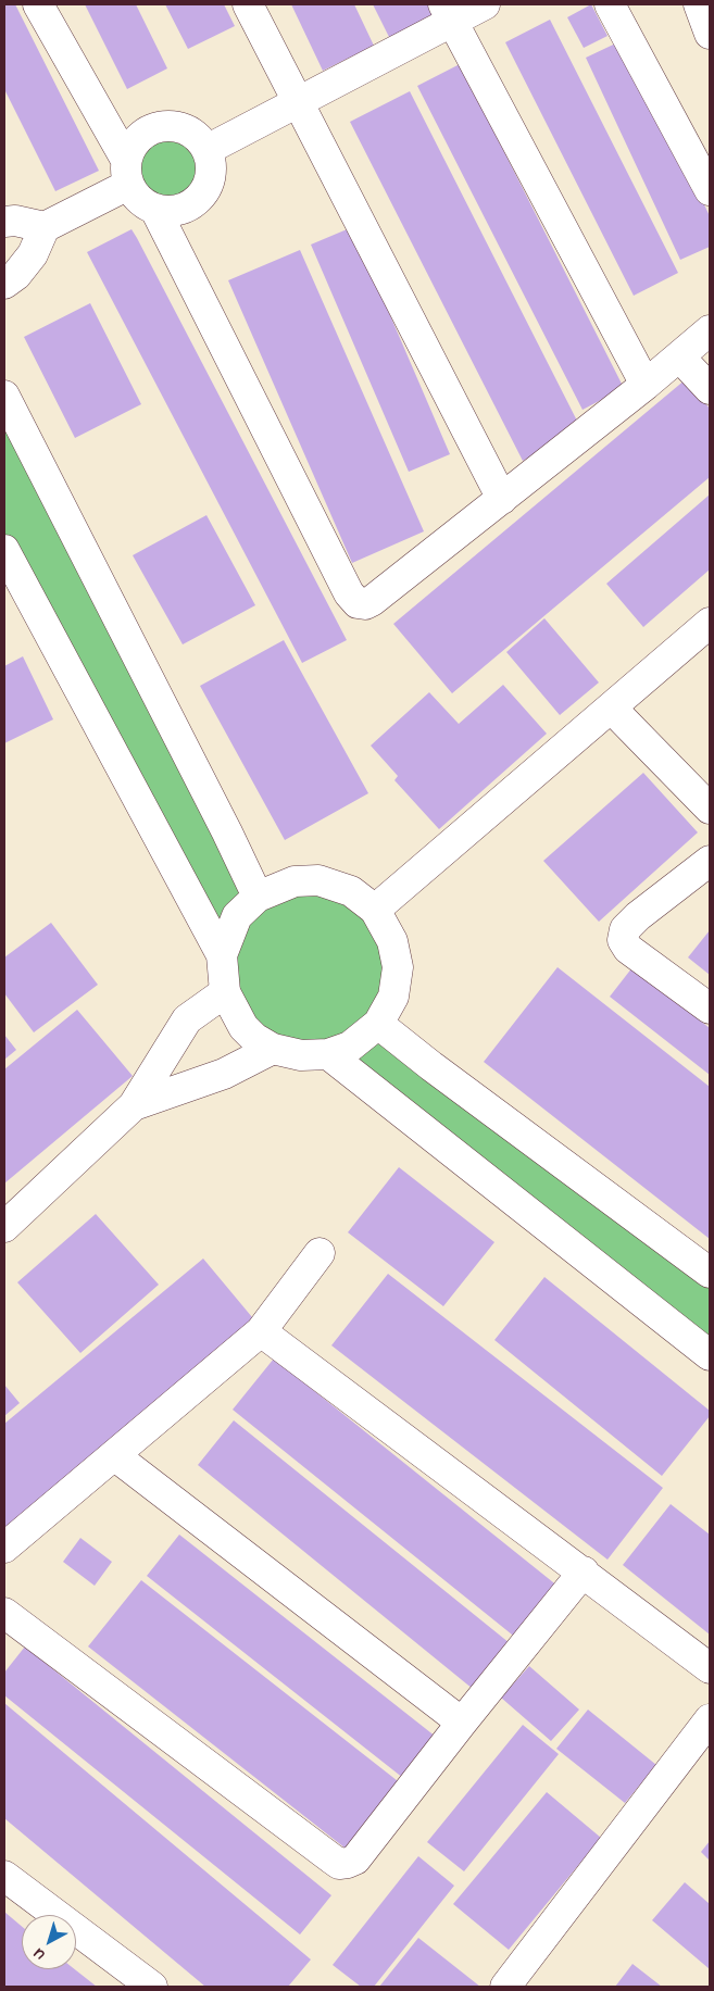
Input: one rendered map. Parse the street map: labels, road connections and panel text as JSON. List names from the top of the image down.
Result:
{
  "north": "bottom left"
}
